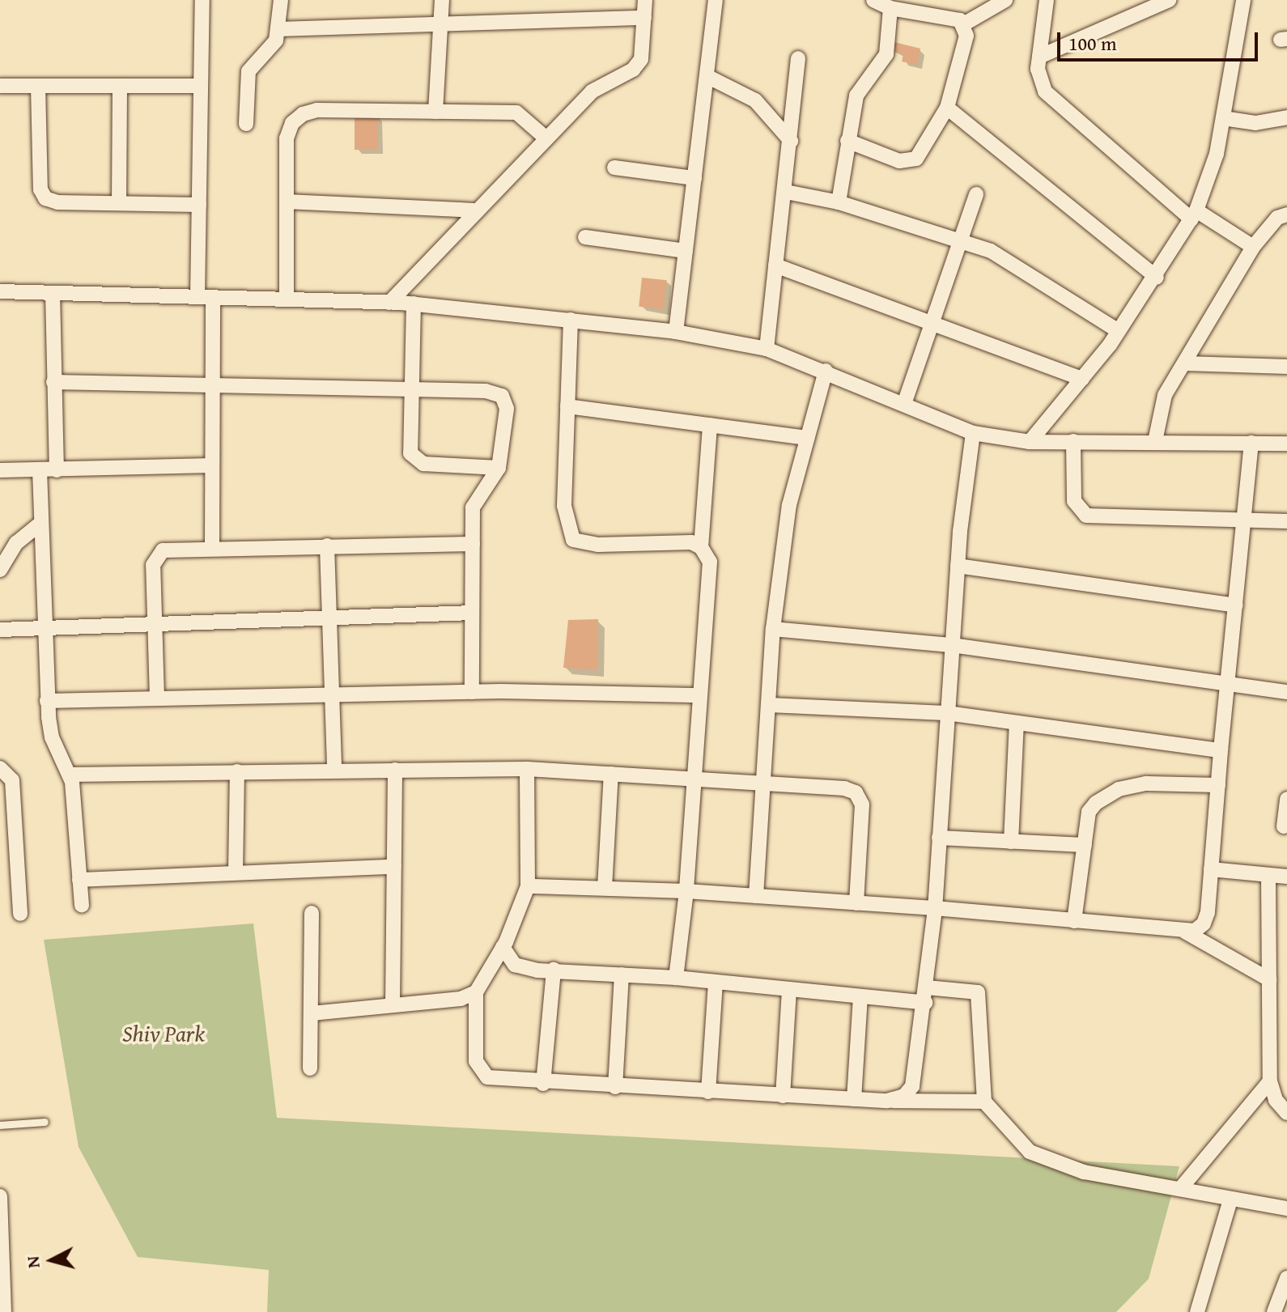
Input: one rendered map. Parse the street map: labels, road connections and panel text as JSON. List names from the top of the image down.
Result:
{
  "parks": ["Shiv Park"],
  "scale_bar": "100 m",
  "north": "left"
}
